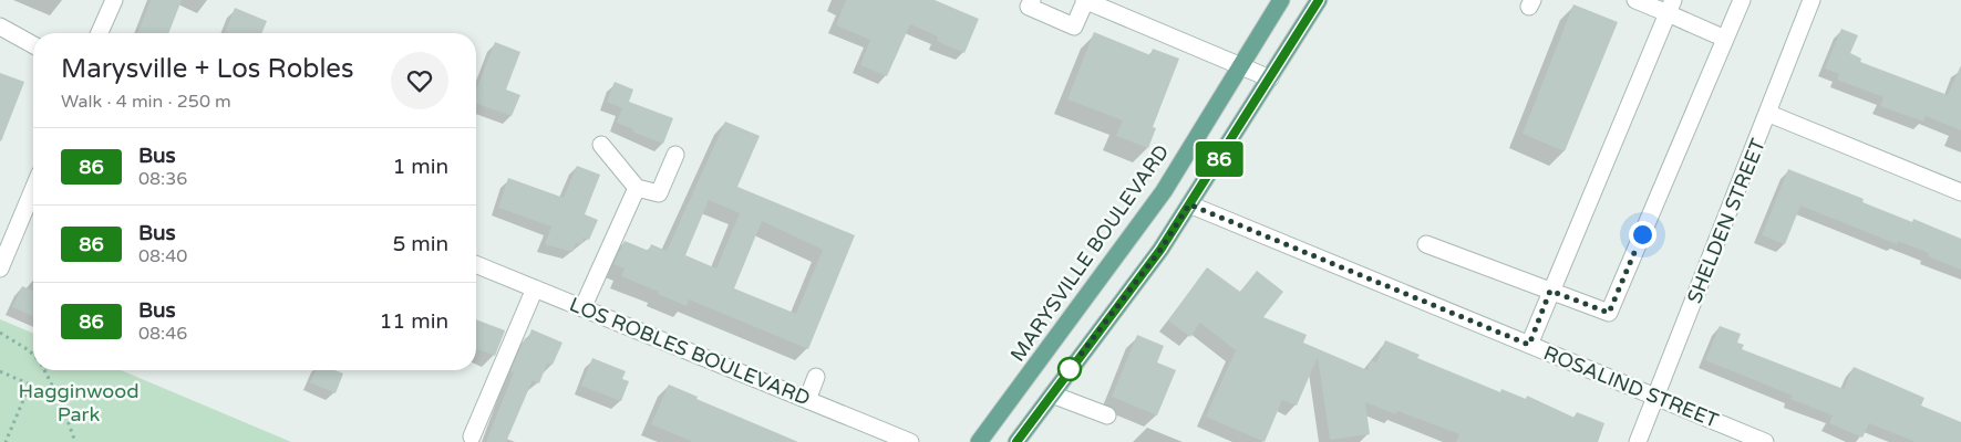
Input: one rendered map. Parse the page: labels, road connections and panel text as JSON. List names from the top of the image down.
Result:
{
  "streets": {
    "main road": ["MARYSVILLE BOULEVARD"],
    "street": ["SHELDEN STREET", "LOS ROBLES BOULEVARD", "ROSALIND STREET"]
  },
  "crossings": [
    ["SHELDEN STREET", "ROSALIND STREET"]
  ],
  "parks": ["Hagginwood Park"],
  "lines": ["bus line 86"],
  "page": {
    "on_map": "86",
    "heading": ["Marysville + Los Robles", "Walk · 4 min · 250 m"],
    "list": [
      {
        "mark": "86",
        "name": "Bus",
        "note": "08:36",
        "value": "1 min"
      },
      {
        "mark": "86",
        "name": "Bus",
        "note": "08:40",
        "value": "5 min"
      },
      {
        "mark": "86",
        "name": "Bus",
        "note": "08:46",
        "value": "11 min"
      }
    ]
  }
}
